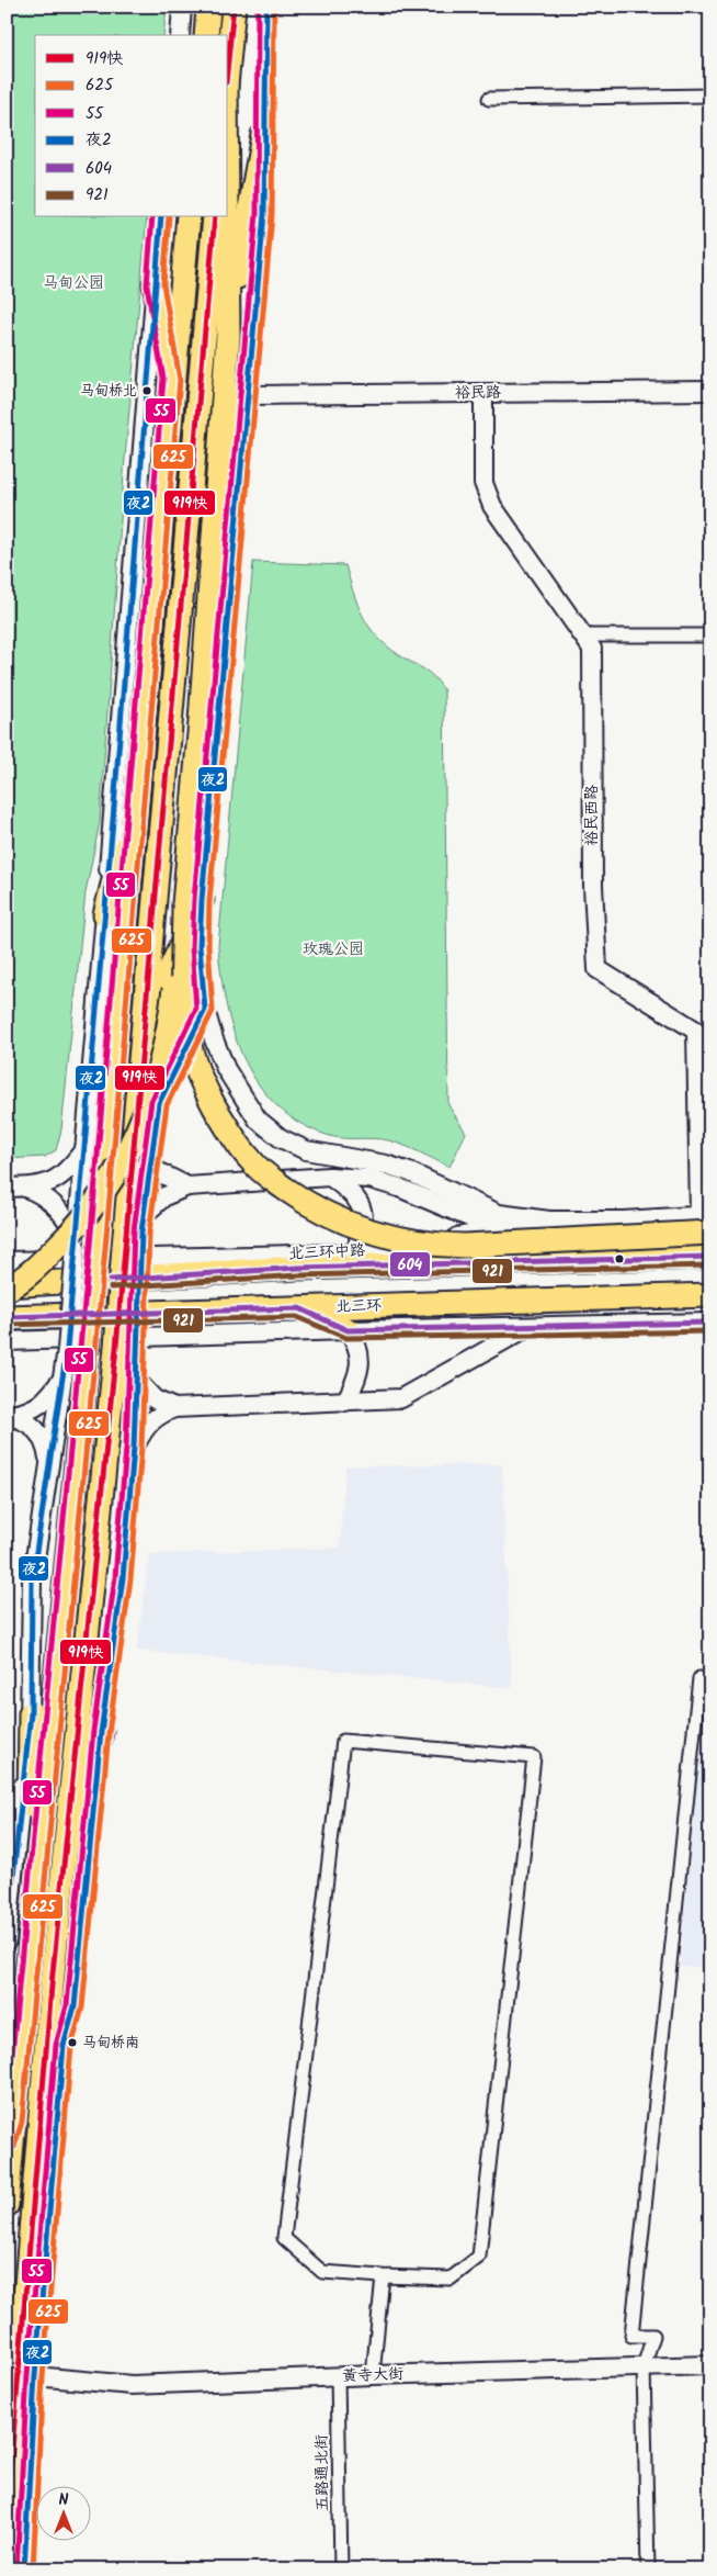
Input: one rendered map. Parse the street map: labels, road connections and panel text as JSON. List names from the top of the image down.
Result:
{
  "streets": {
    "highway": ["北三环"],
    "main road": [
      "裕民路",
      "裕民西路",
      "北三环中路",
      "黄寺大街"
    ],
    "street": ["五路通北街"]
  },
  "crossings": [
    ["裕民路", "裕民西路"],
    ["裕民西路", "北三环中路"],
    ["黄寺大街", "五路通北街"]
  ],
  "parks": ["马甸公园", "玫瑰公园"],
  "places": ["马甸桥北", "马甸桥南"],
  "lines": [
    "transit line 919快",
    "transit line 625",
    "transit line 55",
    "transit line 夜2",
    "transit line 604",
    "transit line 921"
  ],
  "legend": [
    "919快",
    "625",
    "55",
    "夜2",
    "604",
    "921"
  ],
  "north": "top"
}
